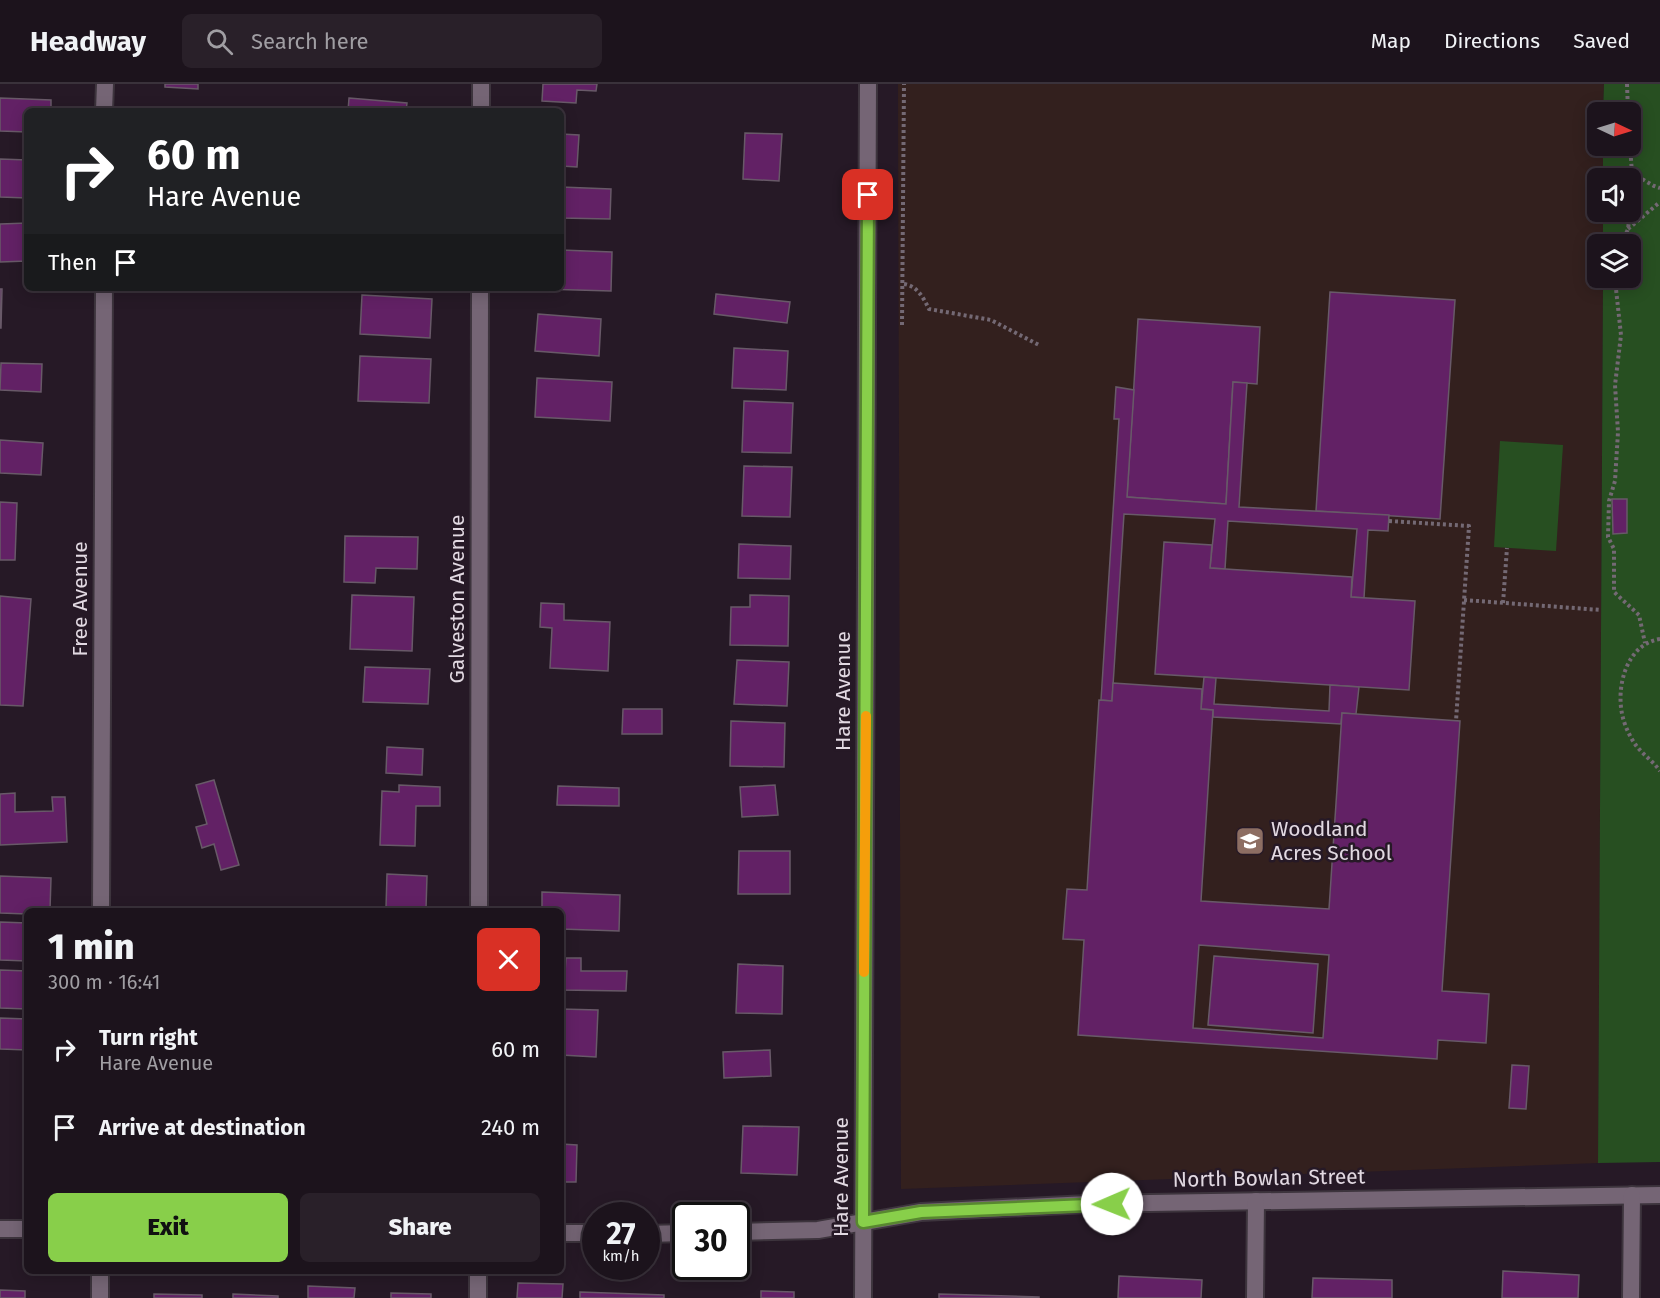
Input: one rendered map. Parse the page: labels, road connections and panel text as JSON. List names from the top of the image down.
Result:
{
  "streets": {
    "street": [
      "Free Avenue",
      "Galveston Avenue",
      "Hare Avenue",
      "North Bowlan Street"
    ]
  },
  "crossings": [
    ["Hare Avenue", "North Bowlan Street"]
  ],
  "places": {
    "school or university": ["Woodland Acres School"]
  },
  "north": "right",
  "page": {
    "header": "Headway",
    "search": "Search here",
    "nav": ["Map", "Directions", "Saved"],
    "turn": ["60 m", "Hare Avenue"],
    "then": "Then",
    "heading": ["1 min", "300 m · 16:41"],
    "list": [
      {
        "name": "Turn right",
        "note": "Hare Avenue",
        "value": "60 m"
      },
      {
        "name": "Arrive at destination",
        "value": "240 m"
      }
    ],
    "buttons": ["Exit", "Share"],
    "speed": "27 km/h",
    "limit": "30"
  }
}
